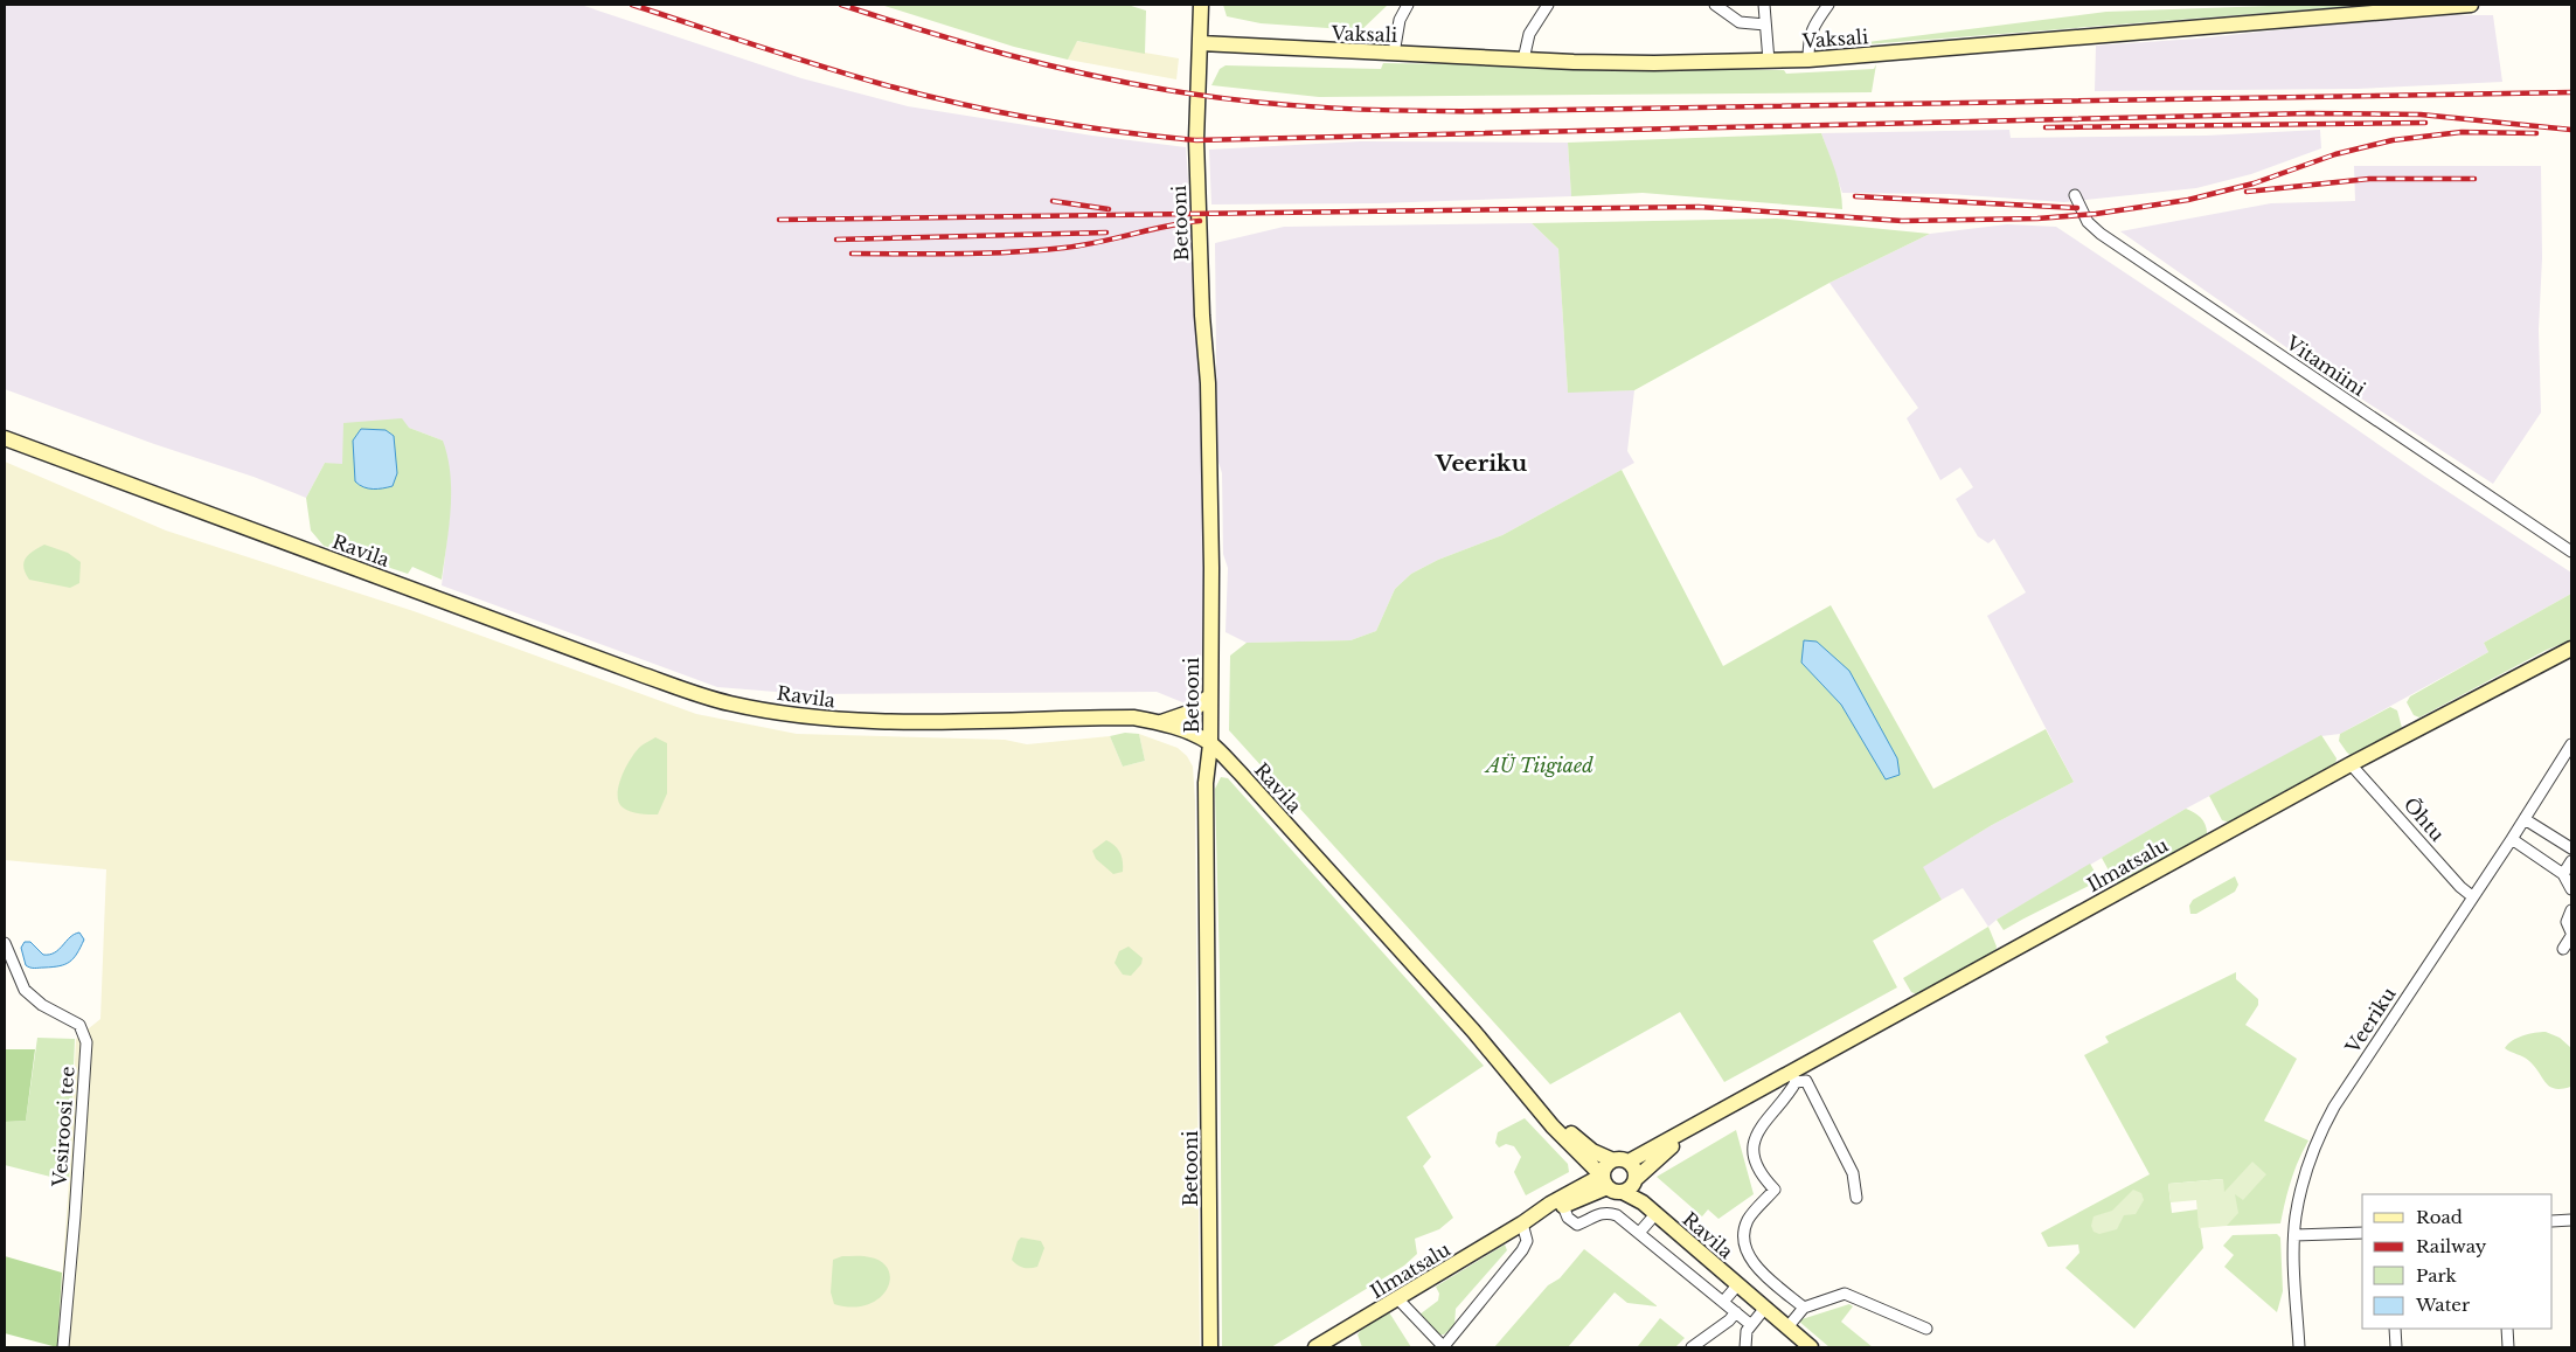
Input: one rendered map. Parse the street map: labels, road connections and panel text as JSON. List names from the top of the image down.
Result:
{
  "streets": {
    "street": [
      "Vaksali",
      "Betooni",
      "Vitamiini",
      "Ravila",
      "Õhtu",
      "Ilmatsalu",
      "Veeriku",
      "Vesiroosi tee"
    ]
  },
  "crossings": [
    ["Vaksali", "Betooni"],
    ["Betooni", "Ravila"],
    ["Ravila", "Ilmatsalu"],
    ["Õhtu", "Ilmatsalu"],
    ["Õhtu", "Veeriku"]
  ],
  "districts": ["Veeriku"],
  "parks": ["AÜ Tiigiaed"],
  "legend": [
    "Road",
    "Railway",
    "Park",
    "Water"
  ]
}
